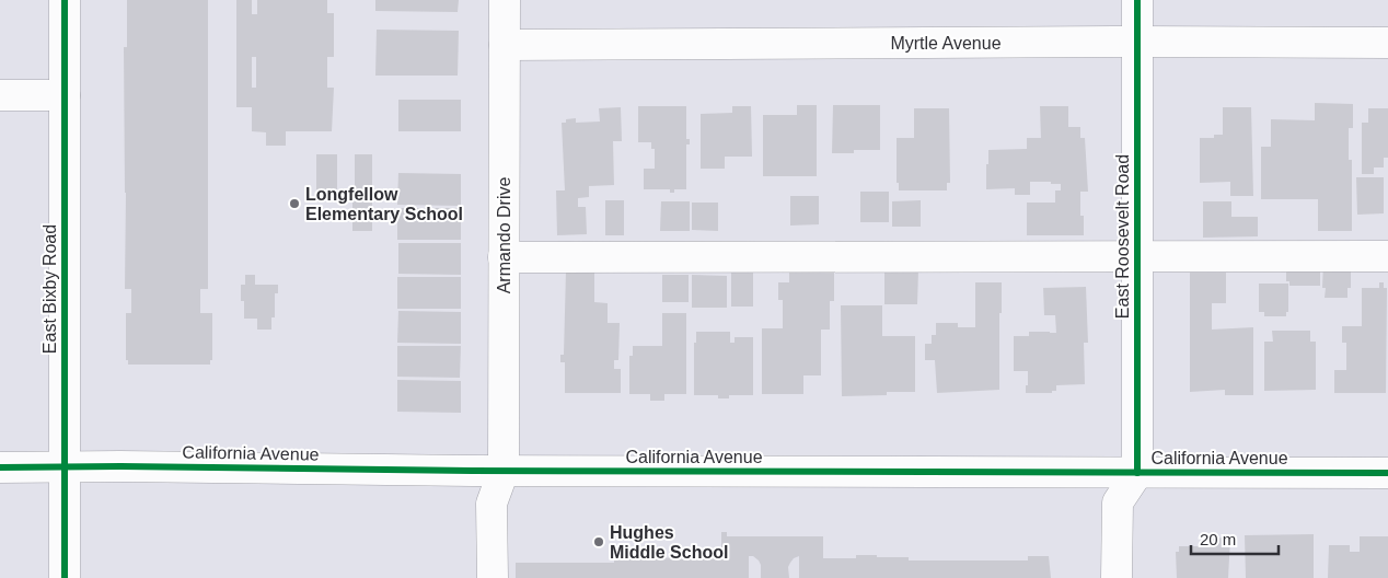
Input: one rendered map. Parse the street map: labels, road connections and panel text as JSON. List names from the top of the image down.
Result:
{
  "streets": {
    "street": [
      "Myrtle Avenue",
      "Armando Drive",
      "East Roosevelt Road",
      "East Bixby Road",
      "California Avenue"
    ]
  },
  "crossings": [
    ["Myrtle Avenue", "Armando Drive"],
    ["Myrtle Avenue", "East Roosevelt Road"],
    ["Armando Drive", "California Avenue"],
    ["East Roosevelt Road", "California Avenue"],
    ["East Bixby Road", "California Avenue"]
  ],
  "places": ["Longfellow Elementary School", "Hughes Middle School"],
  "scale_bar": "20 m"
}
